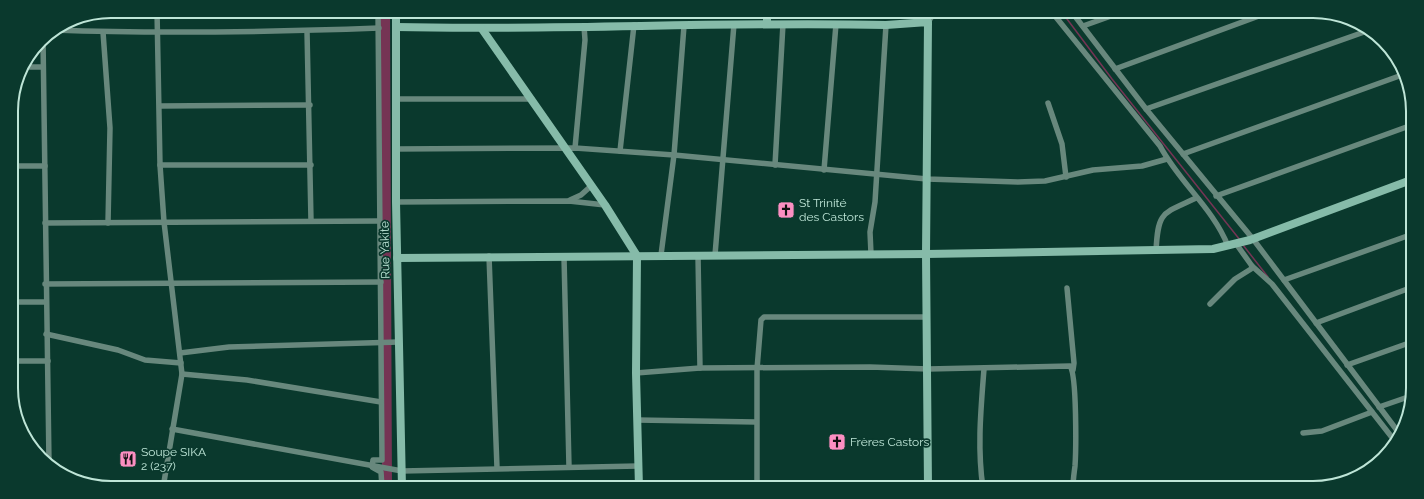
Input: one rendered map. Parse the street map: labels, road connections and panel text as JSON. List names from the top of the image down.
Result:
{
  "streets": {
    "street": ["Rue Yakite"]
  },
  "places": {
    "church": ["St Trinité des Castors", "Frères Castors"],
    "restaurant": ["Soupe SIKA 2 (237)"]
  }
}
